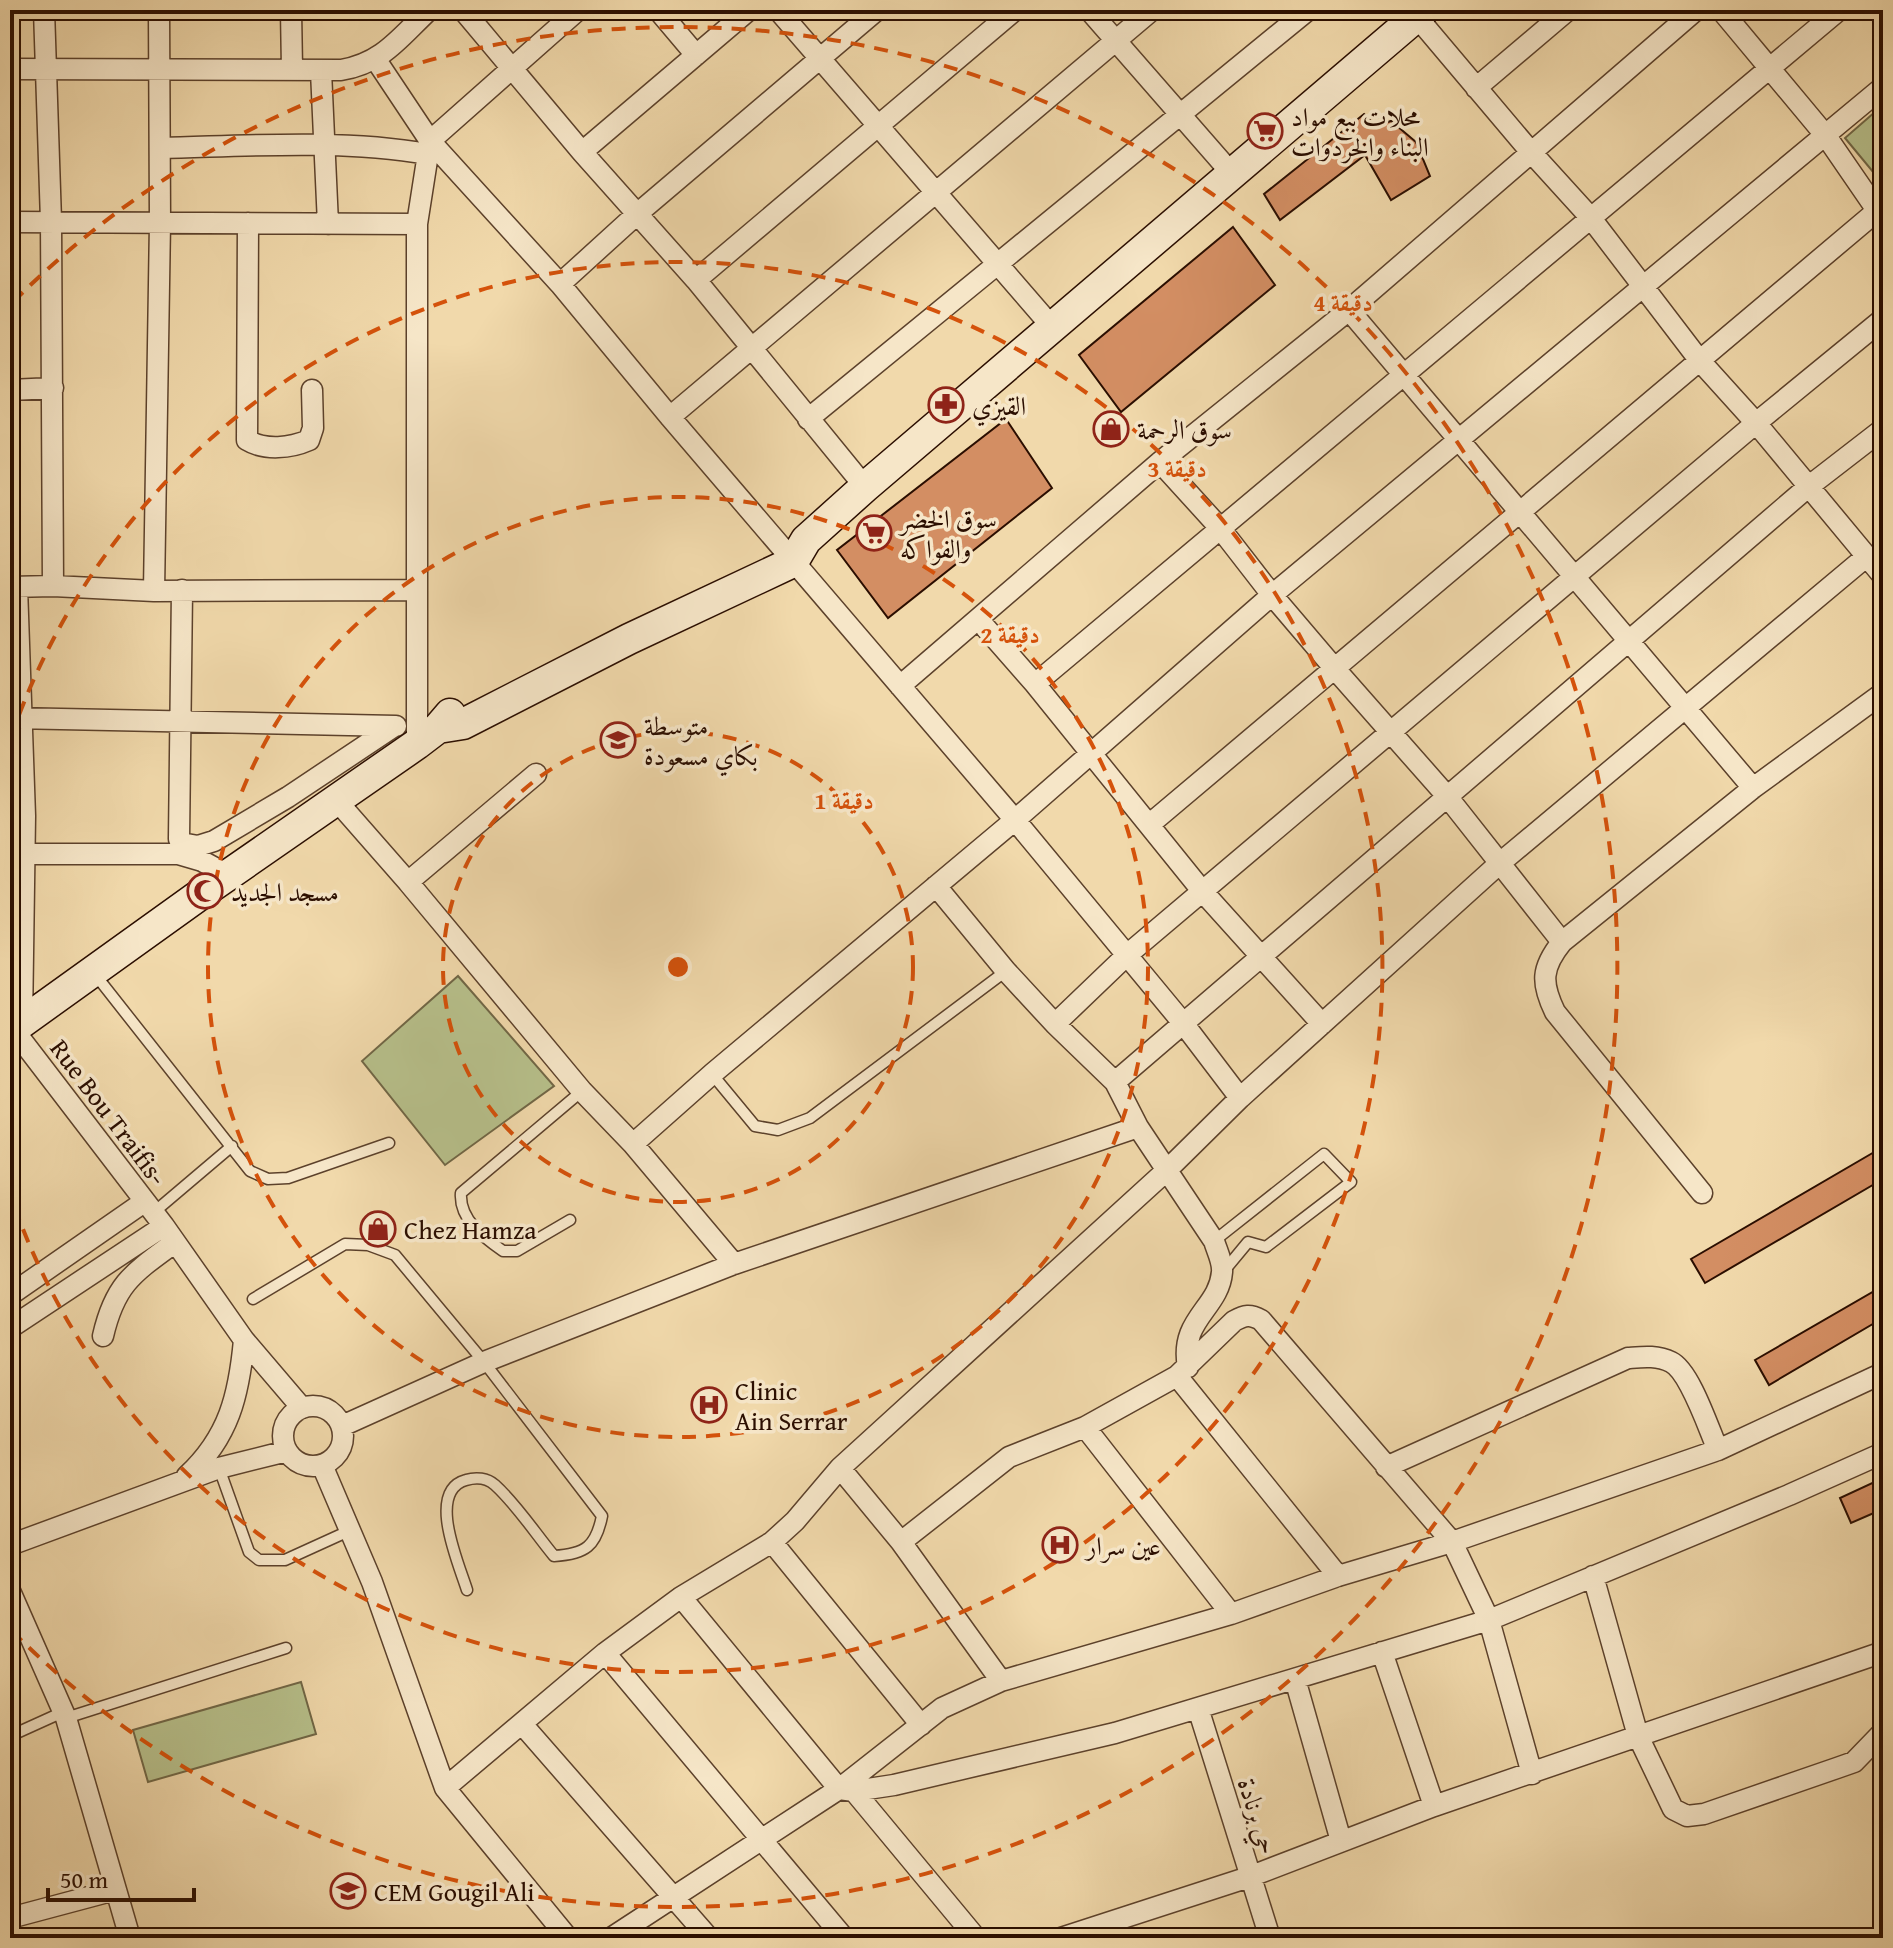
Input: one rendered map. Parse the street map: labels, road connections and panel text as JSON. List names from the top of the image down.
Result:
{
  "streets": {
    "street": ["Rue Bou Traifis-", "حي برنادة"]
  },
  "places": {
    "supermarket": ["محلات ببع مواد البناء والخردوات", "سوق الخضر والفواكه"],
    "pharmacy": ["القيزي"],
    "shop": ["سوق الرحمة", "Chez Hamza"],
    "school or university": ["متوسطة بكاي مسعودة", "CEM Gougil Ali"],
    "mosque": ["مسجد الجديد"],
    "hospital": ["Clinic Ain Serrar", "عين سرار"]
  },
  "scale_bar": "50 m",
  "rings": [
    "4 دقيقة",
    "3 دقيقة",
    "2 دقيقة",
    "1 دقيقة"
  ]
}
